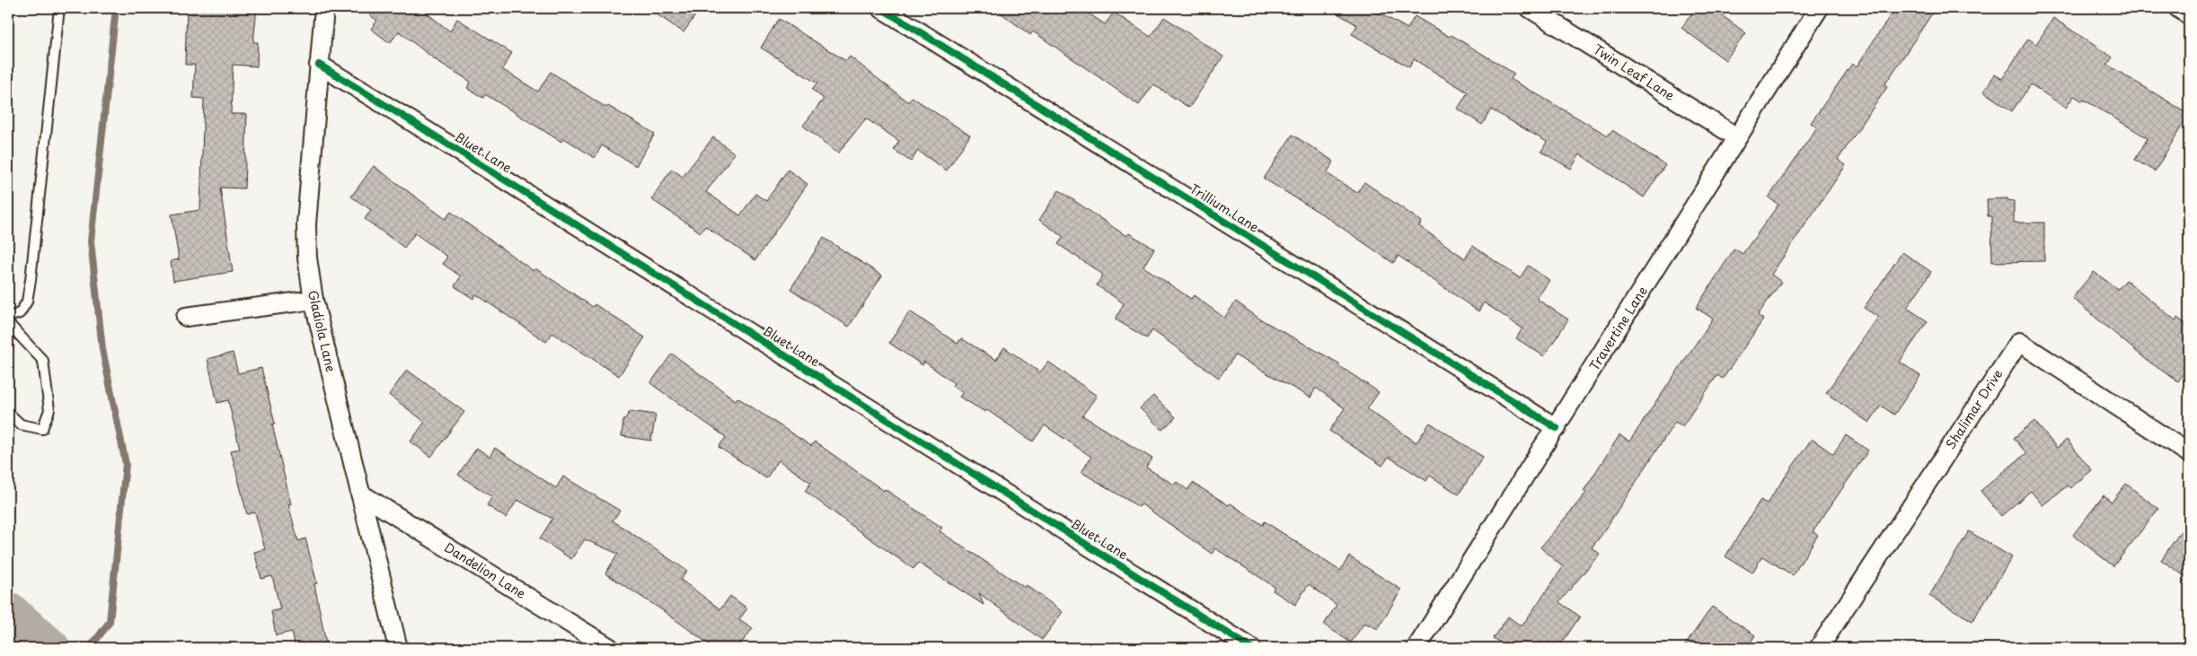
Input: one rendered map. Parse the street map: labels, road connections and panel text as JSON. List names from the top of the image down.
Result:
{
  "streets": {
    "street": [
      "Twin Leaf Lane",
      "Bluet Lane",
      "Trillium Lane",
      "Travertine Lane",
      "Gladiola Lane",
      "Shalimar Drive",
      "Dandelion Lane"
    ]
  },
  "crossings": [
    ["Twin Leaf Lane", "Travertine Lane"],
    ["Bluet Lane", "Gladiola Lane"],
    ["Trillium Lane", "Travertine Lane"],
    ["Gladiola Lane", "Dandelion Lane"]
  ]
}
